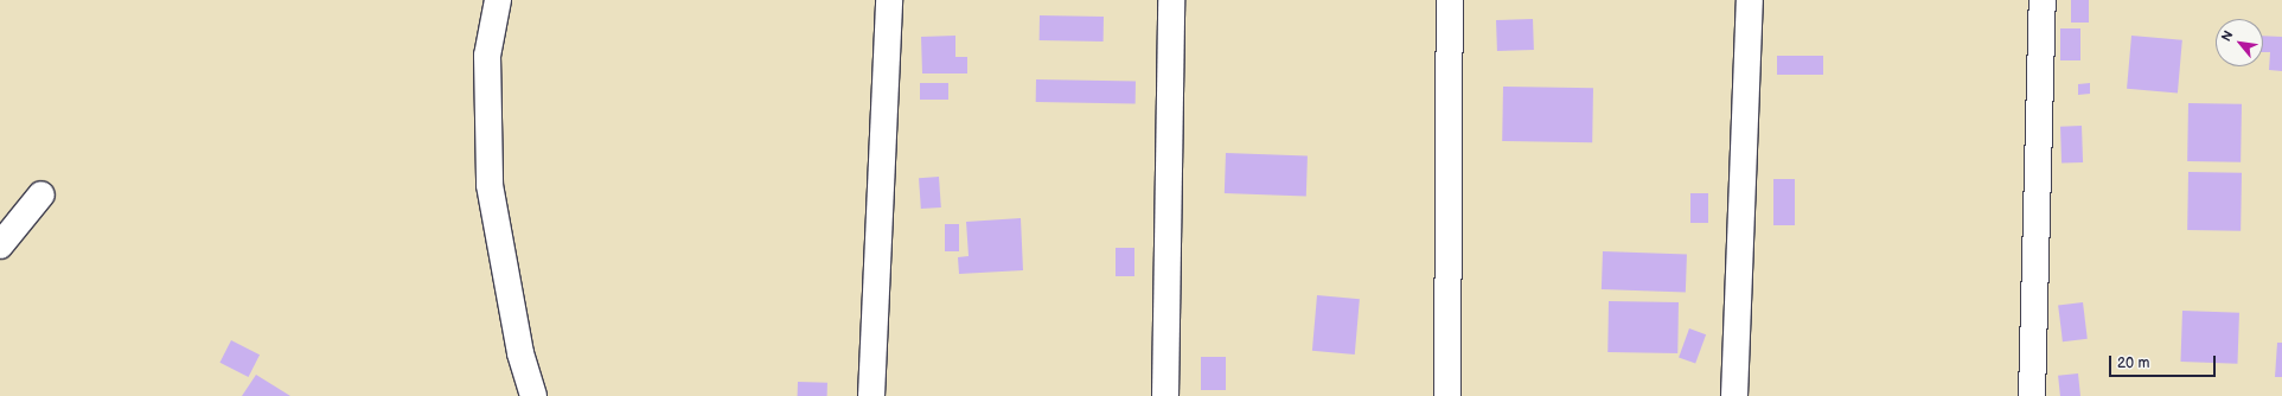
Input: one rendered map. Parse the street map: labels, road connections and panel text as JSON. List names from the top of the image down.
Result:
{
  "scale_bar": "20 m",
  "north": "top left"
}
